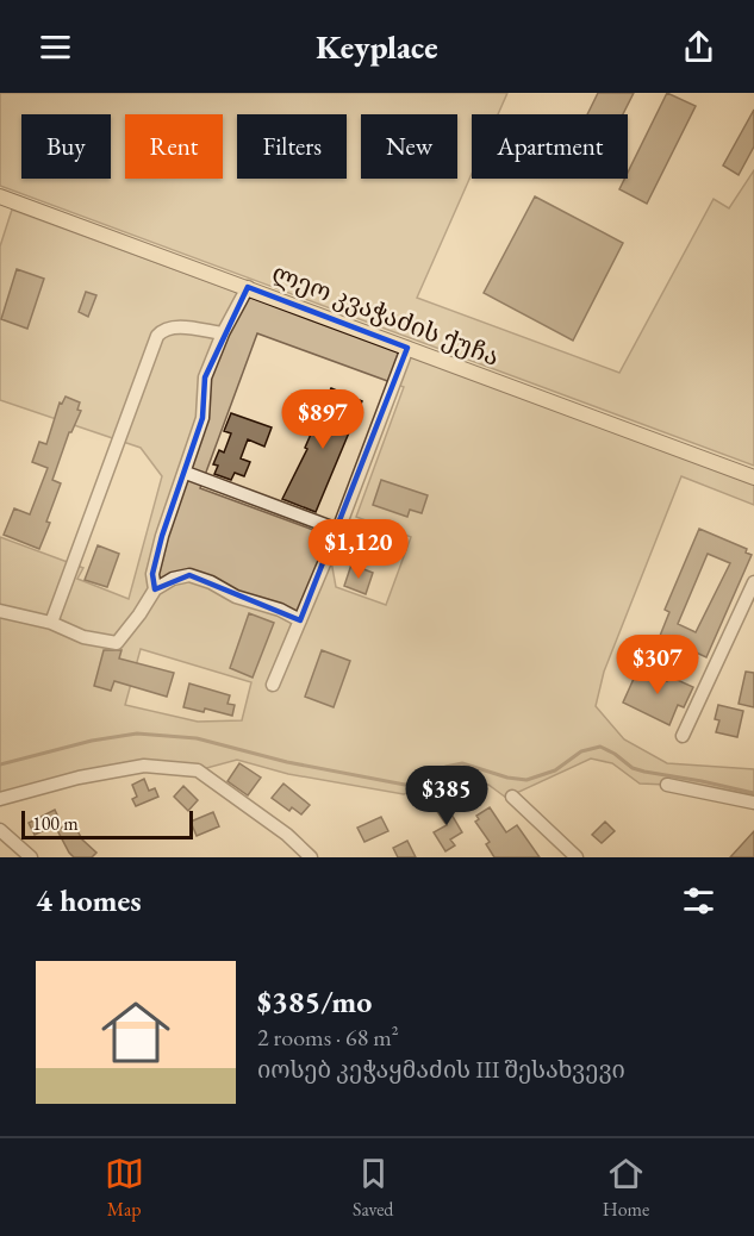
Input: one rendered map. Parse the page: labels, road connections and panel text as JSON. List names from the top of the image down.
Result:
{
  "streets": {
    "main road": ["ლეო კვაჭაძის ქუჩა"]
  },
  "scale_bar": "100 m",
  "page": {
    "header": "Keyplace",
    "chip": [
      "Buy",
      "Rent",
      "Filters",
      "New",
      "Apartment"
    ],
    "price": [
      "$897",
      "$1,120",
      "$307",
      "$385"
    ],
    "scale": "100 m",
    "heading": "4 homes",
    "list": [
      {
        "name": "$385/mo",
        "note": "2 rooms · 68 m² · იოსებ კეჭაყმაძის III შესახვევი"
      }
    ],
    "tabs": ["Map", "Saved", "Home"]
  }
}
